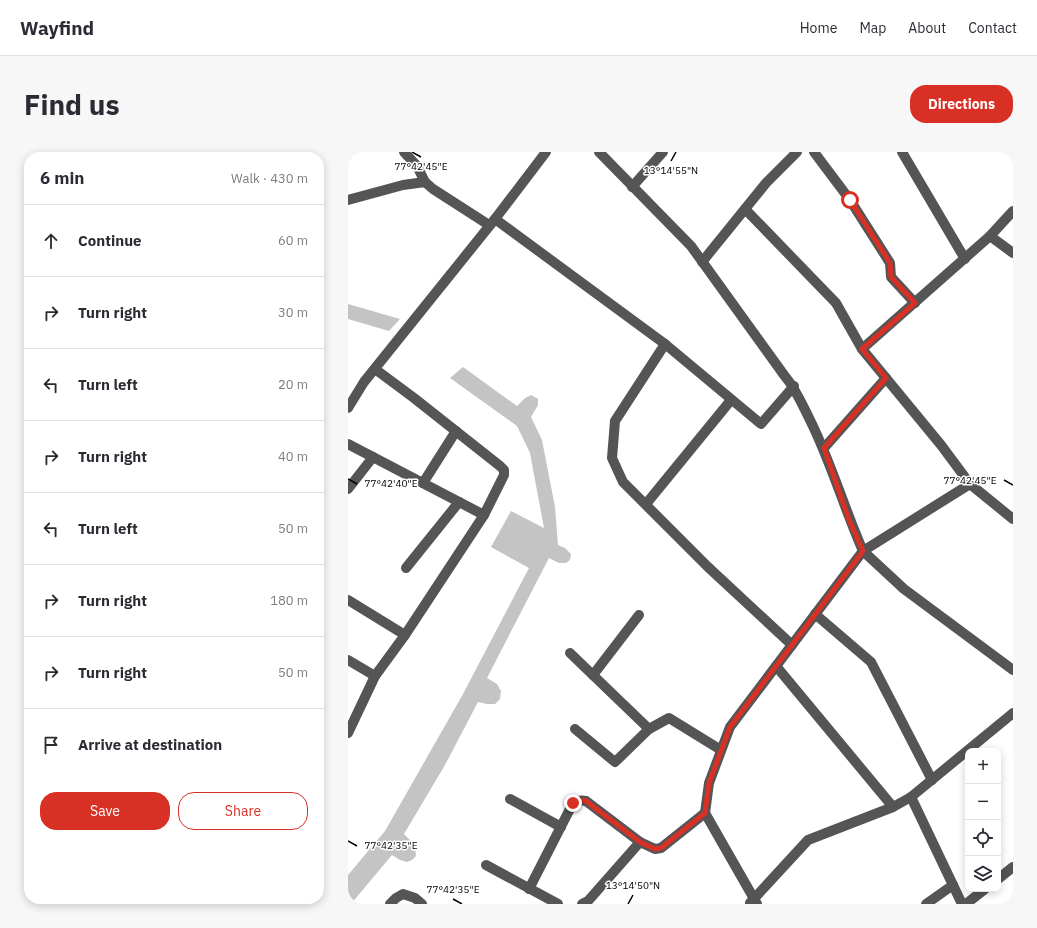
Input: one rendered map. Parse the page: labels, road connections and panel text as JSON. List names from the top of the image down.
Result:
{
  "page": {
    "header": "Wayfind",
    "nav": [
      "Home",
      "Map",
      "About",
      "Contact"
    ],
    "buttons": [
      "Directions",
      ["Save", "Share"]
    ],
    "title": "Find us",
    "heading": ["6 min", "Walk · 430 m"],
    "list": [
      ["Continue", "60 m"],
      ["Turn right", "30 m"],
      ["Turn left", "20 m"],
      ["Turn right", "40 m"],
      ["Turn left", "50 m"],
      ["Turn right", "180 m"],
      ["Turn right", "50 m"],
      "Arrive at destination"
    ],
    "map_buttons": ["+", "−"]
  },
  "coordinates": [
    "77°42'45\"E",
    "13°14'55\"N",
    "77°42'40\"E",
    "77°42'35\"E",
    "13°14'50\"N"
  ]
}
